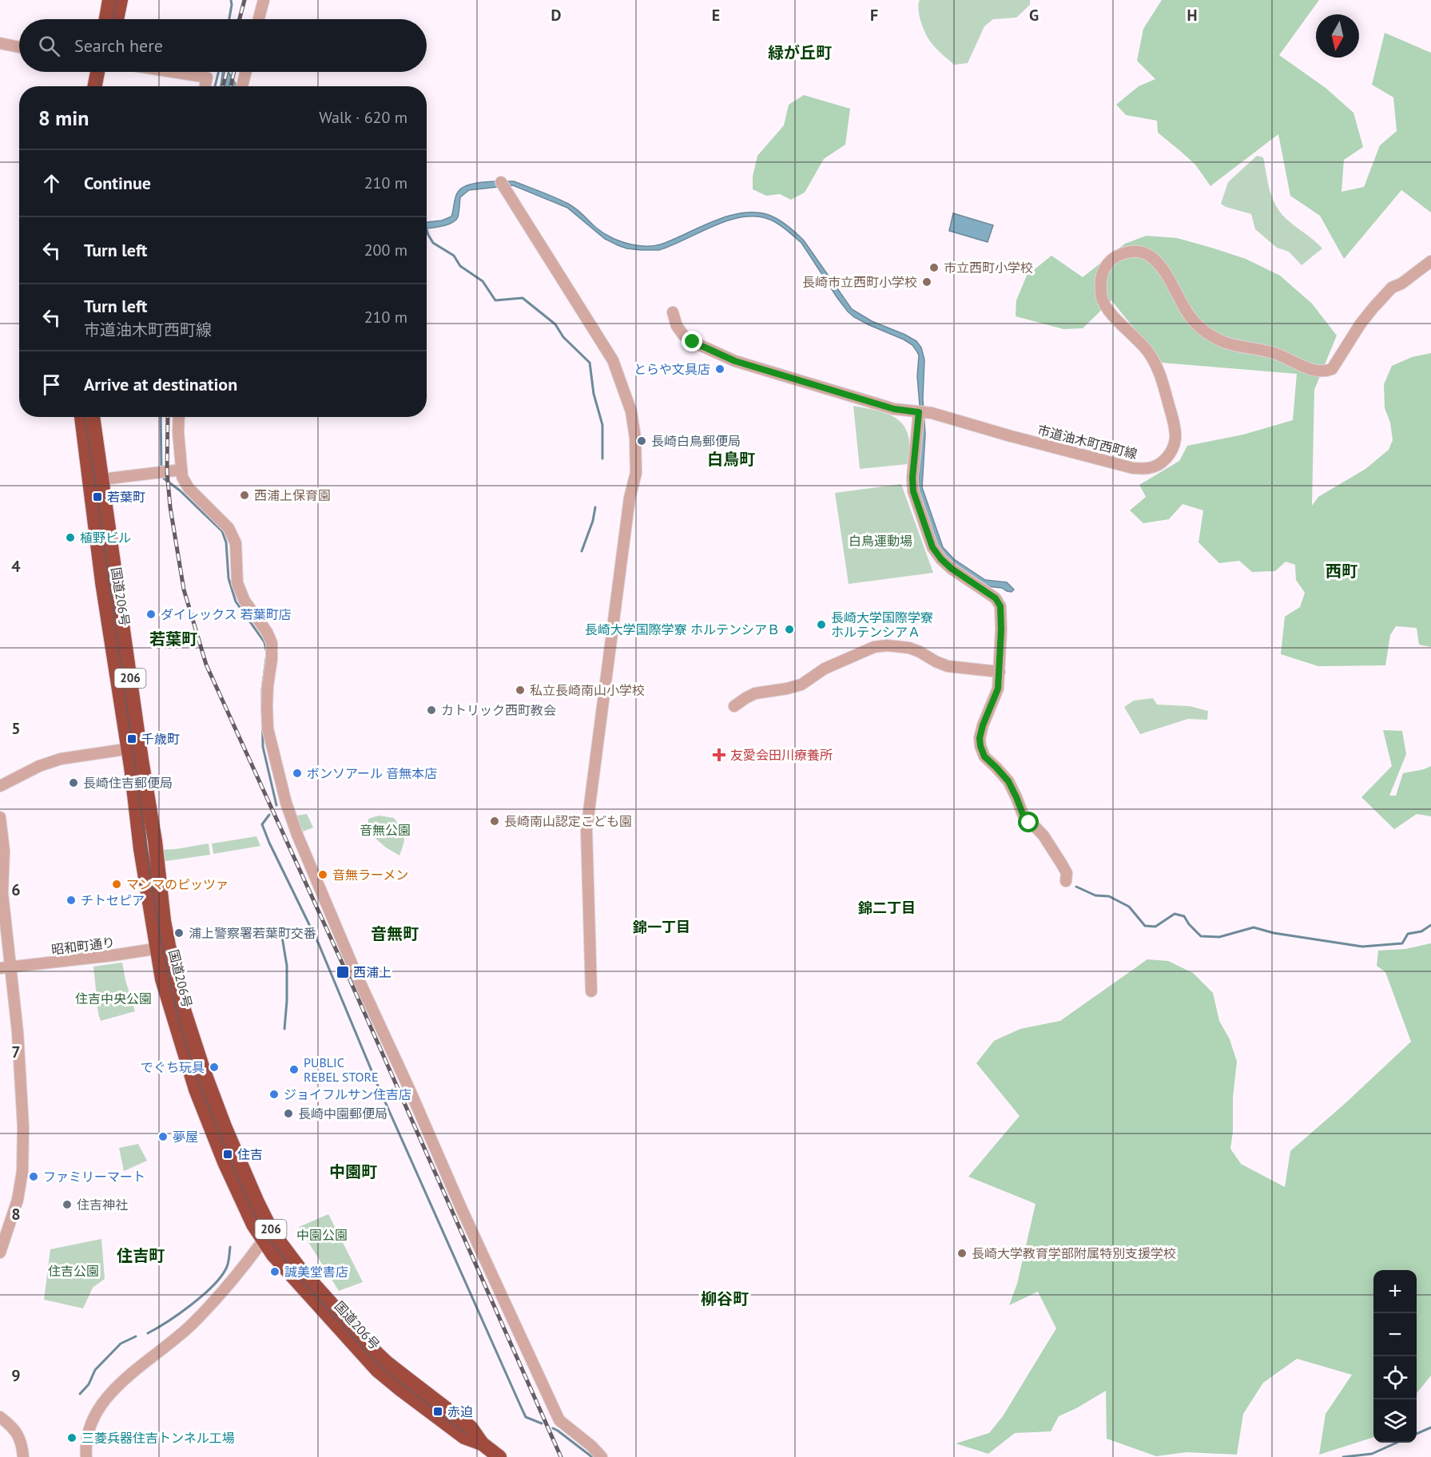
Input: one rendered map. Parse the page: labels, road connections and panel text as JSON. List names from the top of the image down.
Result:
{
  "streets": {
    "highway": ["国道206号", "206"],
    "street": ["市道油木町西町線", "昭和町通り"]
  },
  "crossings": [
    ["国道206号", "昭和町通り"]
  ],
  "districts": [
    "緑が丘町",
    "白鳥町",
    "西町",
    "若葉町",
    "錦二丁目",
    "錦一丁目",
    "音無町",
    "中園町",
    "住吉町",
    "柳谷町"
  ],
  "parks": [
    "白鳥運動場",
    "音無公園",
    "住吉中央公園",
    "中園公園",
    "住吉公園"
  ],
  "places": {
    "other": [
      "市立西町小学校",
      "長崎市立西町小学校",
      "とらや文具店",
      "長崎白鳥郵便局",
      "西浦上保育園",
      "植野ビル",
      "ダイレックス 若葉町店",
      "長崎大学国際学寮 ホルテンシアＡ",
      "長崎大学国際学寮 ホルテンシアＢ",
      "私立長崎南山小学校",
      "カトリック西町教会",
      "ボンソアール 音無本店",
      "長崎住吉郵便局",
      "長崎南山認定こども園",
      "音無ラーメン",
      "マンマのピッツァ",
      "チトセピア",
      "浦上警察署若葉町交番",
      "でぐち玩具",
      "PUBLIC REBEL STORE",
      "ジョイフルサン住吉店",
      "長崎中園郵便局",
      "夢屋",
      "ファミリーマート",
      "住吉神社",
      "長崎大学教育学部附属特別支援学校",
      "誠美堂書店",
      "三菱兵器住吉トンネル工場"
    ],
    "transit": [
      "若葉町",
      "千歳町",
      "西浦上",
      "住吉",
      "赤迫"
    ],
    "health": ["友愛会田川療養所"]
  },
  "north": "bottom",
  "page": {
    "search": "Search here",
    "heading": ["8 min", "Walk · 620 m"],
    "list": [
      ["Continue", "210 m"],
      ["Turn left", "200 m"],
      ["Turn left", "市道油木町西町線", "210 m"],
      "Arrive at destination"
    ],
    "map_buttons": ["+", "−"]
  },
  "grid": {
    "columns": [
      "D",
      "E",
      "F",
      "G",
      "H"
    ],
    "rows": [
      "4",
      "5",
      "6",
      "7",
      "8",
      "9"
    ]
  }
}
